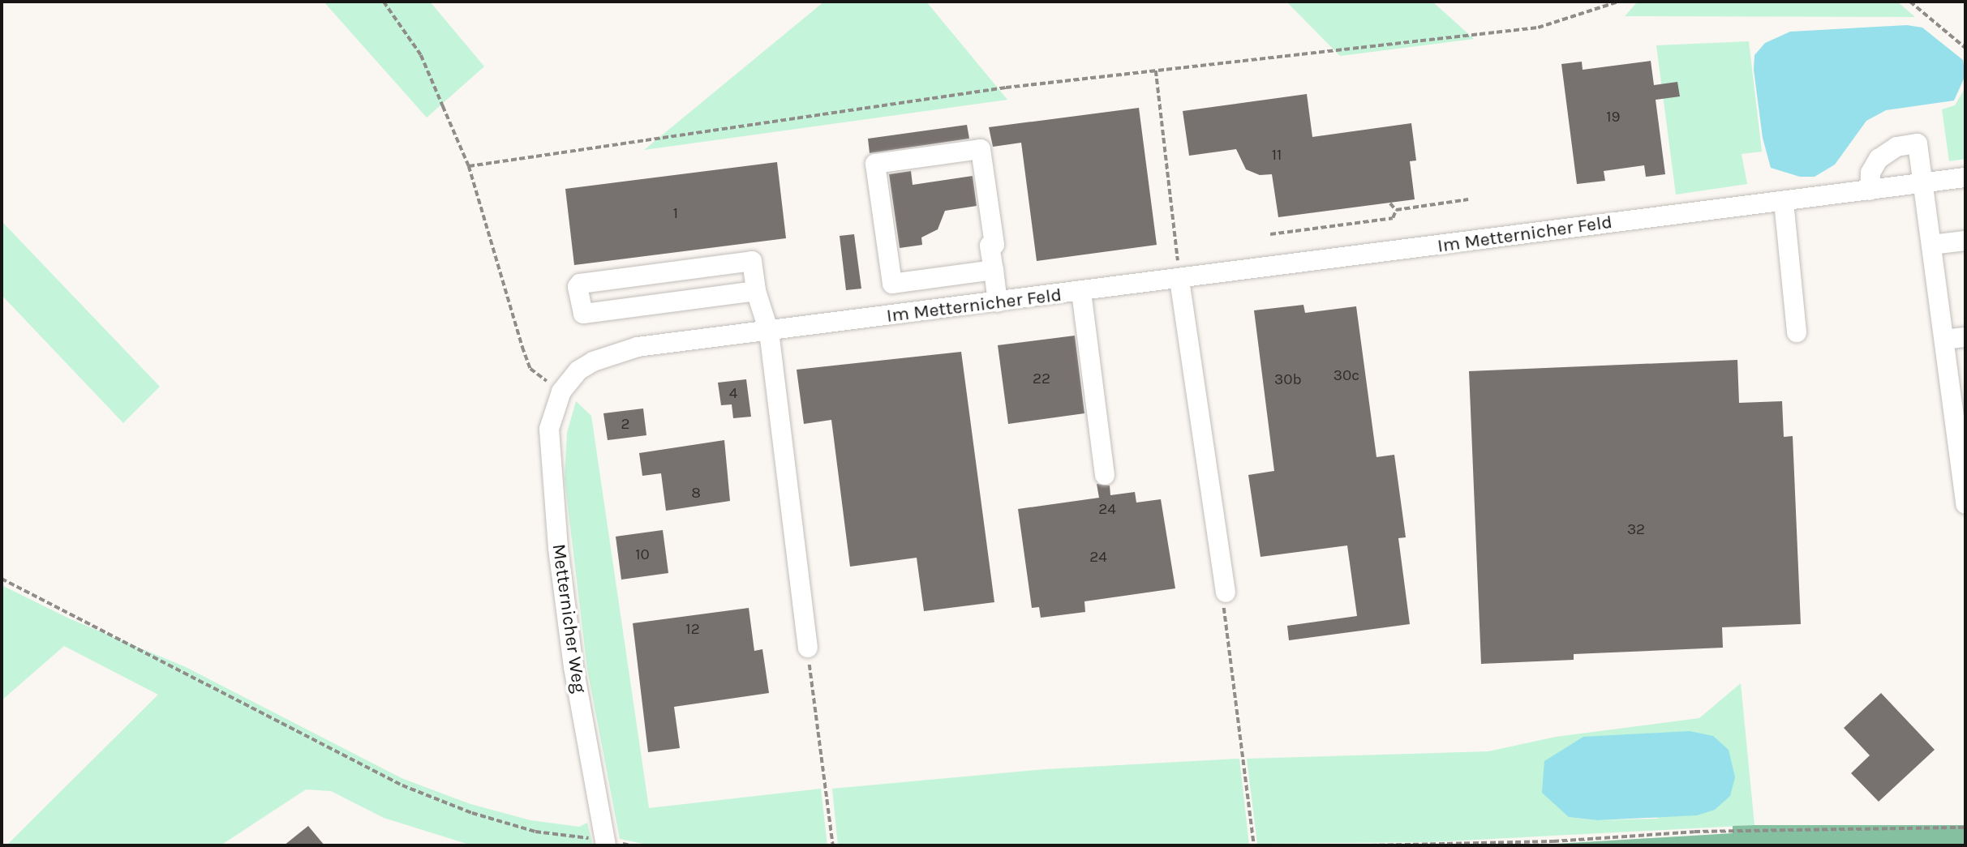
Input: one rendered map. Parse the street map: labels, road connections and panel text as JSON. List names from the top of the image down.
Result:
{
  "streets": {
    "street": ["Im Metternicher Feld", "Metternicher Weg"]
  },
  "crossings": [
    ["Im Metternicher Feld", "Metternicher Weg"]
  ],
  "house_numbers": [
    "19",
    "11",
    "1",
    "30c",
    "22",
    "30b",
    "4",
    "2",
    "8",
    "24",
    "32",
    "10",
    "24",
    "12"
  ]
}
